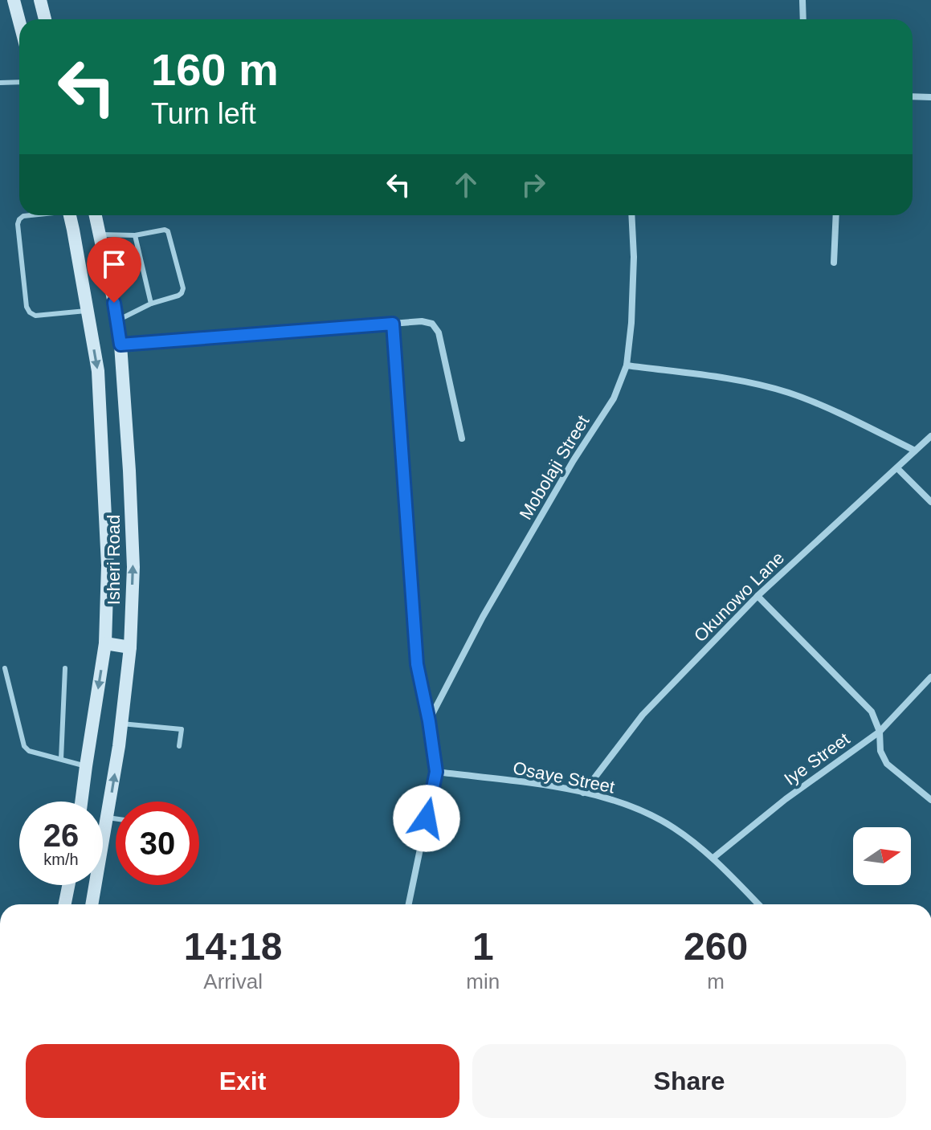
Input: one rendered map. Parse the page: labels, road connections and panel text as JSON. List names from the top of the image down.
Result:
{
  "streets": {
    "main road": ["Isheri Road"],
    "street": [
      "Mobolaji Street",
      "Okunowo Lane",
      "Iye Street",
      "Osaye Street"
    ]
  },
  "crossings": [
    ["Okunowo Lane", "Osaye Street"],
    ["Iye Street", "Osaye Street"]
  ],
  "north": "right",
  "page": {
    "turn": ["160 m", "Turn left"],
    "speed": "26 km/h",
    "limit": "30",
    "eta": [
      "14:18",
      "Arrival",
      "1",
      "min",
      "260",
      "m"
    ],
    "buttons": ["Exit", "Share"]
  }
}
